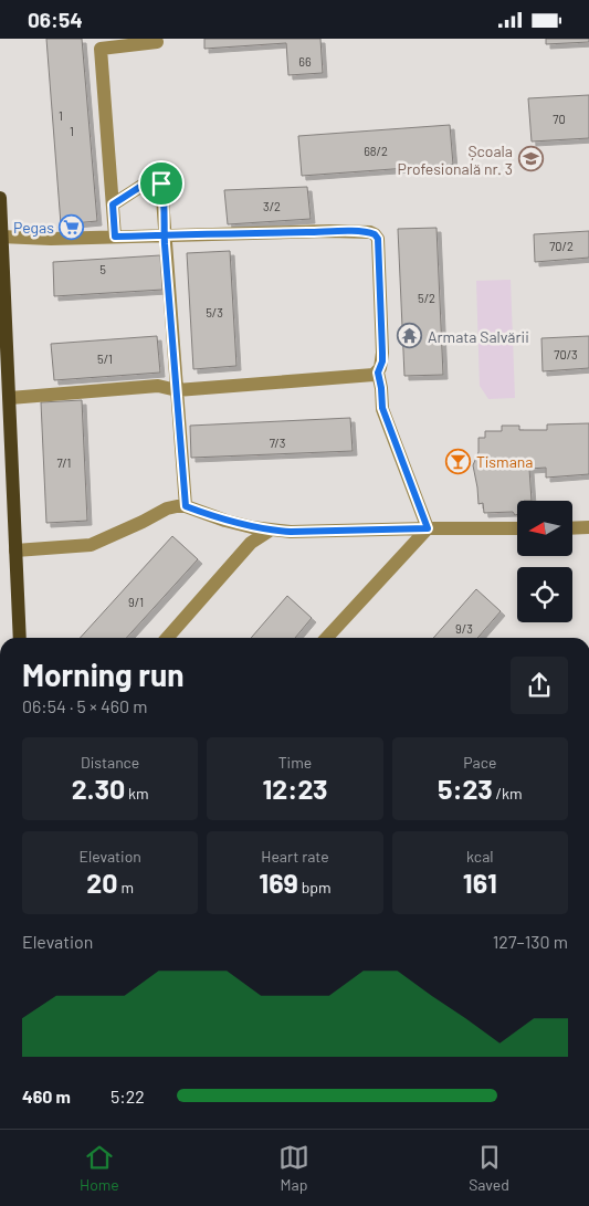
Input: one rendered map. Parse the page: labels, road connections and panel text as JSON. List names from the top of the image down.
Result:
{
  "places": {
    "school or university": ["Școala Profesională nr. 3"],
    "supermarket": ["Pegas"],
    "temple": ["Armata Salvării"],
    "bar": ["Tismana"]
  },
  "house_numbers": [
    "66",
    "1",
    "70",
    "1",
    "68/2",
    "3/2",
    "70/2",
    "5",
    "5/2",
    "5/3",
    "70/3",
    "5/1",
    "7/3",
    "7/1",
    "9/1",
    "9/3"
  ],
  "north": "left",
  "page": {
    "status": "06:54",
    "heading": ["Morning run", "06:54 · 5 × 460 m"],
    "stats": [
      ["Distance", "2.30 km"],
      ["Time", "12:23"],
      ["Pace", "5:23 /km"],
      ["Elevation", "20 m"],
      ["Heart rate", "169 bpm"],
      ["kcal", "161"]
    ],
    "chart": ["Elevation", "127–130 m"],
    "list": [
      {
        "name": "460 m",
        "note": "5:22"
      }
    ],
    "tabs": ["Home", "Map", "Saved"]
  }
}
